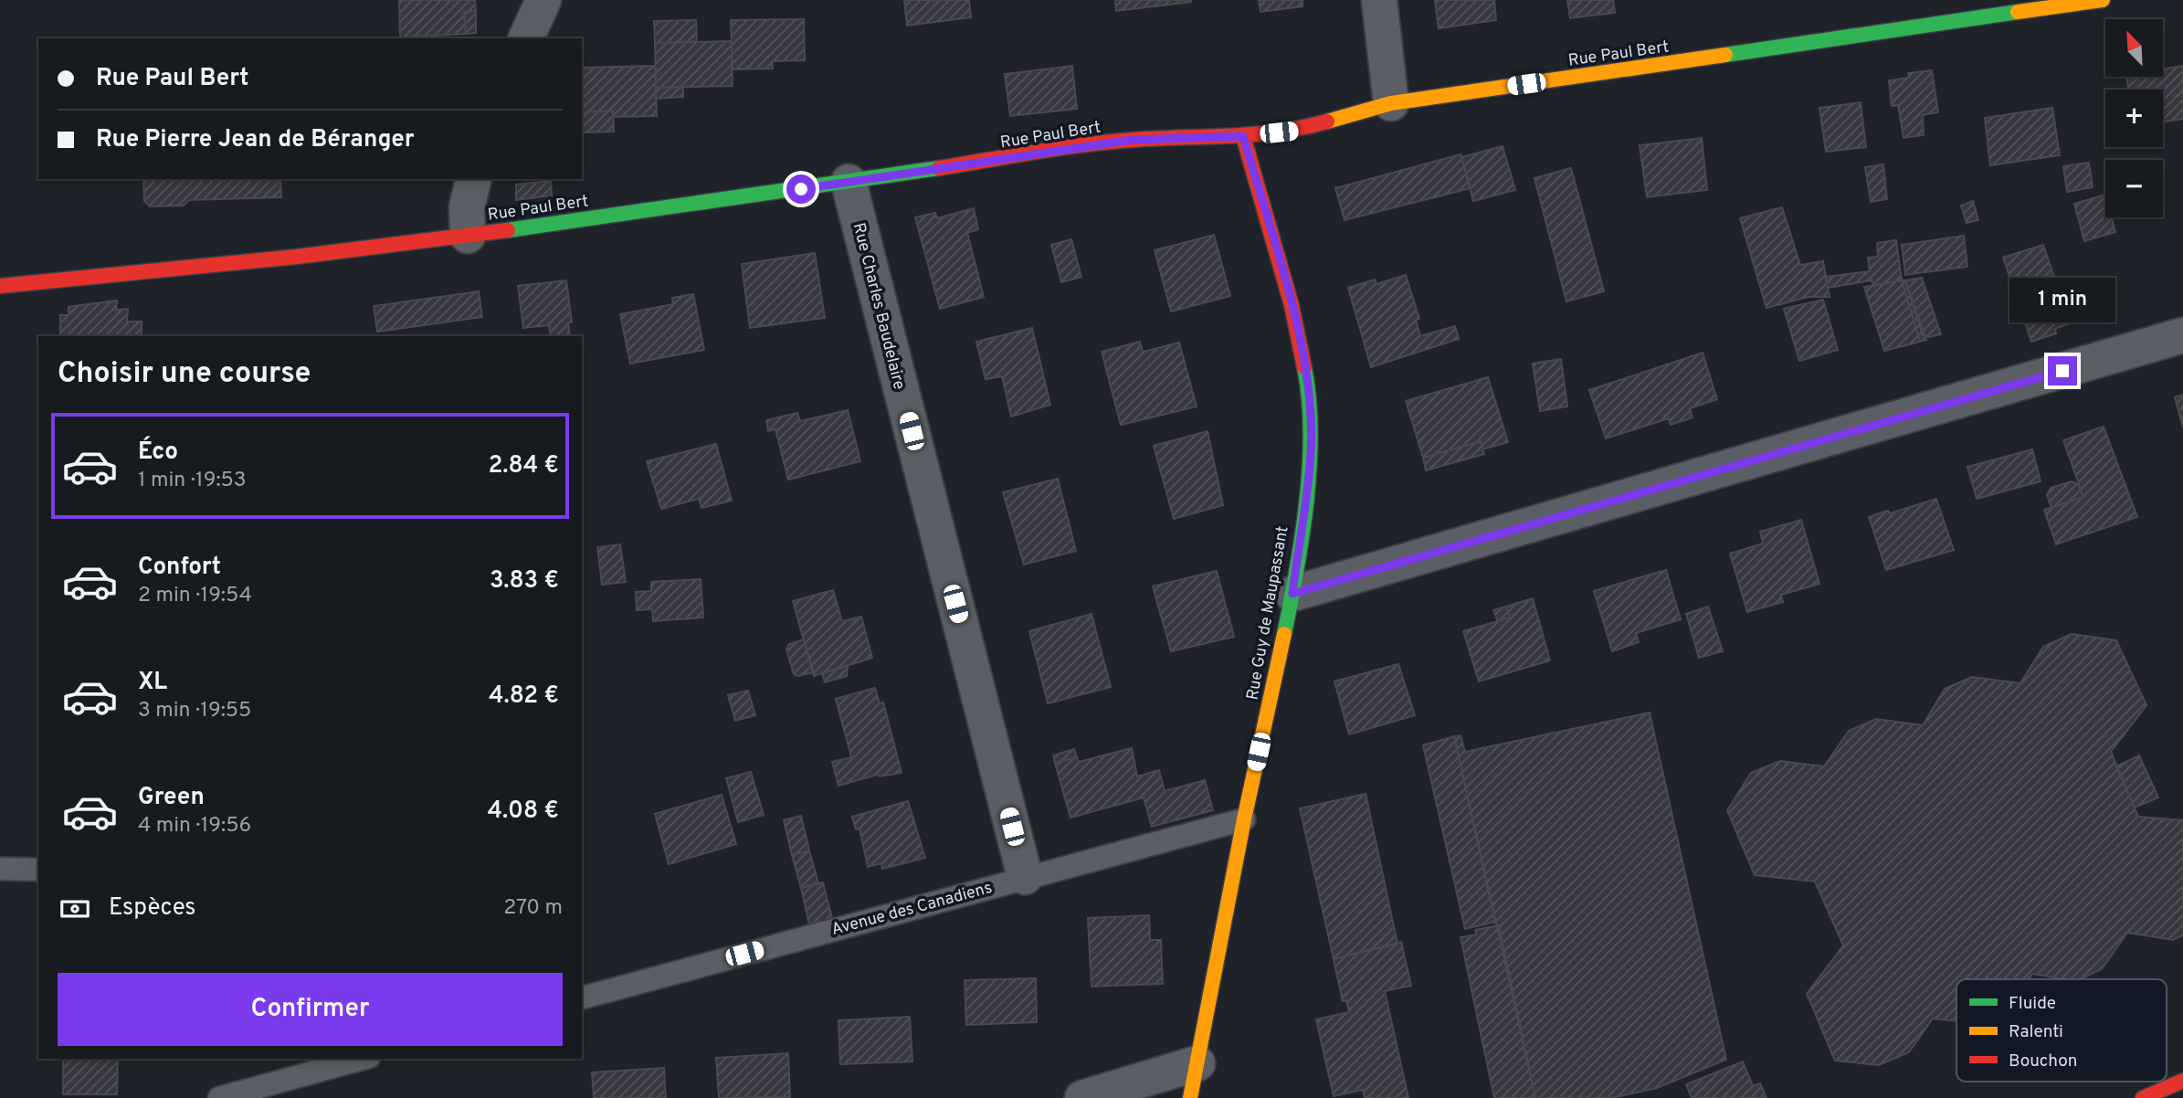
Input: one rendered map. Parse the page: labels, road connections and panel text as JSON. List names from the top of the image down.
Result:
{
  "streets": {
    "street": ["Rue Paul Bert", "Rue Charles Baudelaire", "Rue Guy de Maupassant"],
    "lane": ["Avenue des Canadiens"]
  },
  "crossings": [
    ["Rue Paul Bert", "Rue Charles Baudelaire"],
    ["Rue Paul Bert", "Rue Guy de Maupassant"],
    ["Rue Charles Baudelaire", "Avenue des Canadiens"],
    ["Rue Guy de Maupassant", "Avenue des Canadiens"]
  ],
  "legend": ["Fluide", "Ralenti", "Bouchon"],
  "north": "top left",
  "page": {
    "map_buttons": ["+", "−"],
    "banner": ["Rue Paul Bert", "Rue Pierre Jean de Béranger"],
    "bubble": "1 min",
    "heading": "Choisir une course",
    "list": [
      {
        "name": "Éco",
        "note": "1 min · 19:53",
        "value": "2.84 €"
      },
      {
        "name": "Confort",
        "note": "2 min · 19:54",
        "value": "3.83 €"
      },
      {
        "name": "XL",
        "note": "3 min · 19:55",
        "value": "4.82 €"
      },
      {
        "name": "Green",
        "note": "4 min · 19:56",
        "value": "4.08 €"
      }
    ],
    "pay": ["Espèces", "270 m"],
    "buttons": "Confirmer"
  }
}
